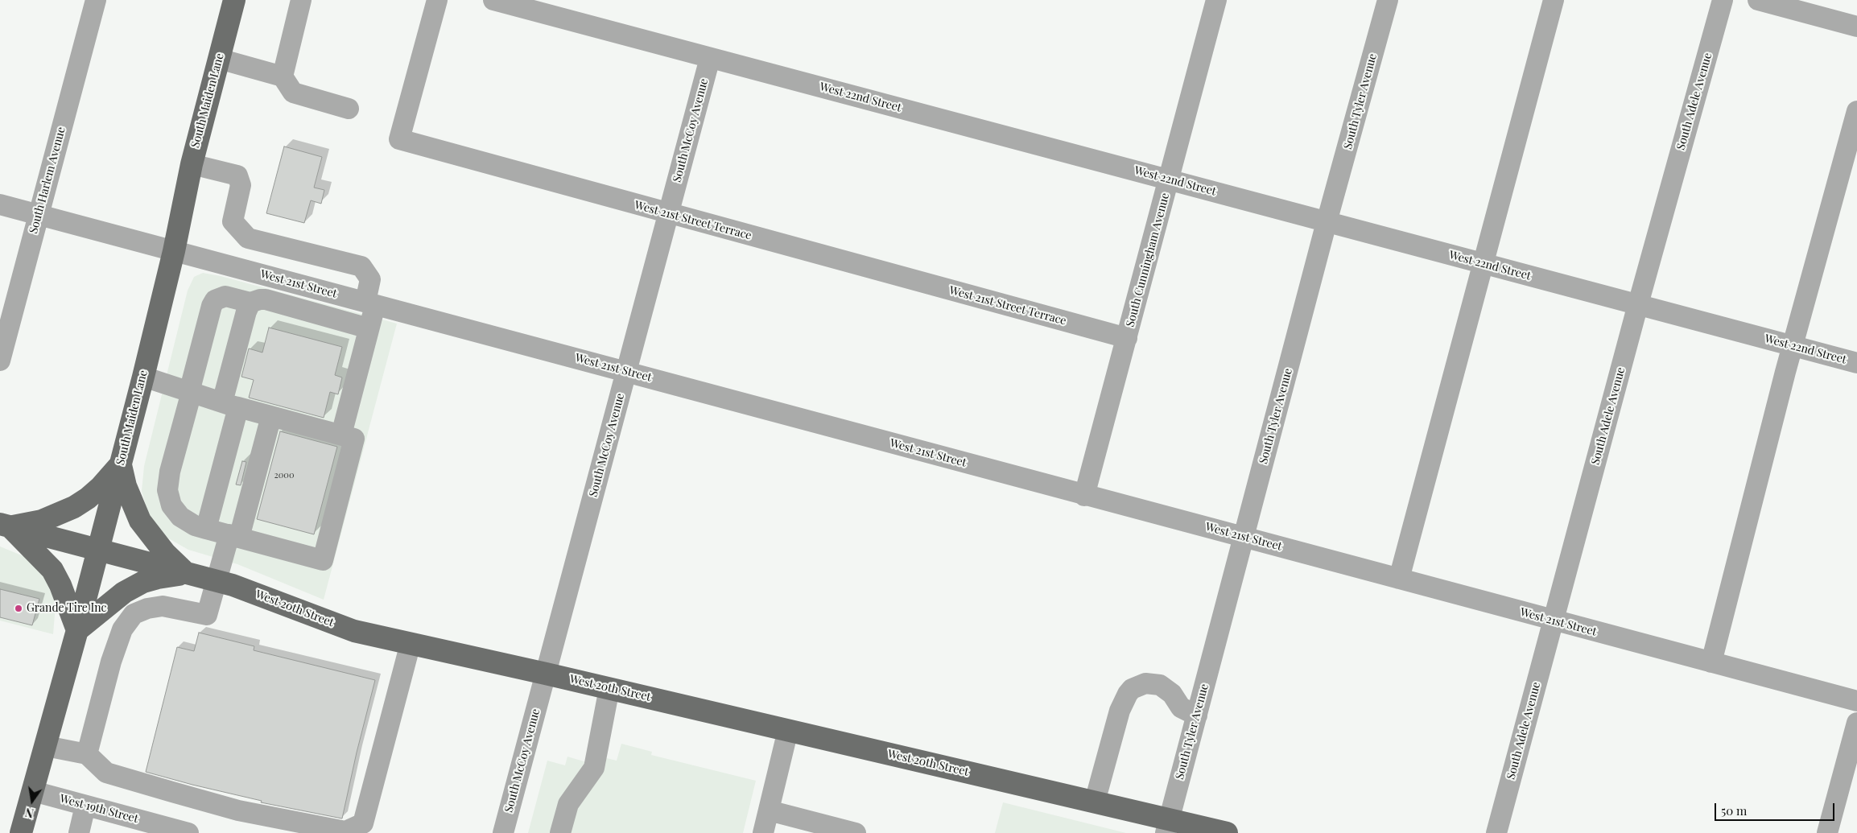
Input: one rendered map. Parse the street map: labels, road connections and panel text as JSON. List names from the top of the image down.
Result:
{
  "streets": {
    "main road": ["South Maiden Lane", "West 20th Street"],
    "street": [
      "West 22nd Street",
      "South Tyler Avenue",
      "South Adele Avenue",
      "South McCoy Avenue",
      "South Harlem Avenue",
      "West 21st Street Terrace",
      "South Cunningham Avenue",
      "West 21st Street",
      "West 19th Street"
    ]
  },
  "crossings": [
    ["West 22nd Street", "South Tyler Avenue"],
    ["West 22nd Street", "South Adele Avenue"],
    ["West 22nd Street", "South McCoy Avenue"],
    ["West 22nd Street", "South Cunningham Avenue"],
    ["South Maiden Lane", "West 21st Street"],
    ["South Maiden Lane", "West 20th Street"],
    ["South Maiden Lane", "West 19th Street"],
    ["South Tyler Avenue", "West 21st Street"],
    ["South Tyler Avenue", "West 20th Street"],
    ["South Adele Avenue", "West 21st Street"],
    ["South McCoy Avenue", "West 21st Street Terrace"],
    ["South McCoy Avenue", "West 21st Street"],
    ["South McCoy Avenue", "West 20th Street"],
    ["South Harlem Avenue", "West 21st Street"],
    ["West 21st Street Terrace", "South Cunningham Avenue"],
    ["South Cunningham Avenue", "West 21st Street"]
  ],
  "places": ["Grande Tire Inc"],
  "house_numbers": ["2000"],
  "scale_bar": "50 m",
  "north": "bottom"
}
